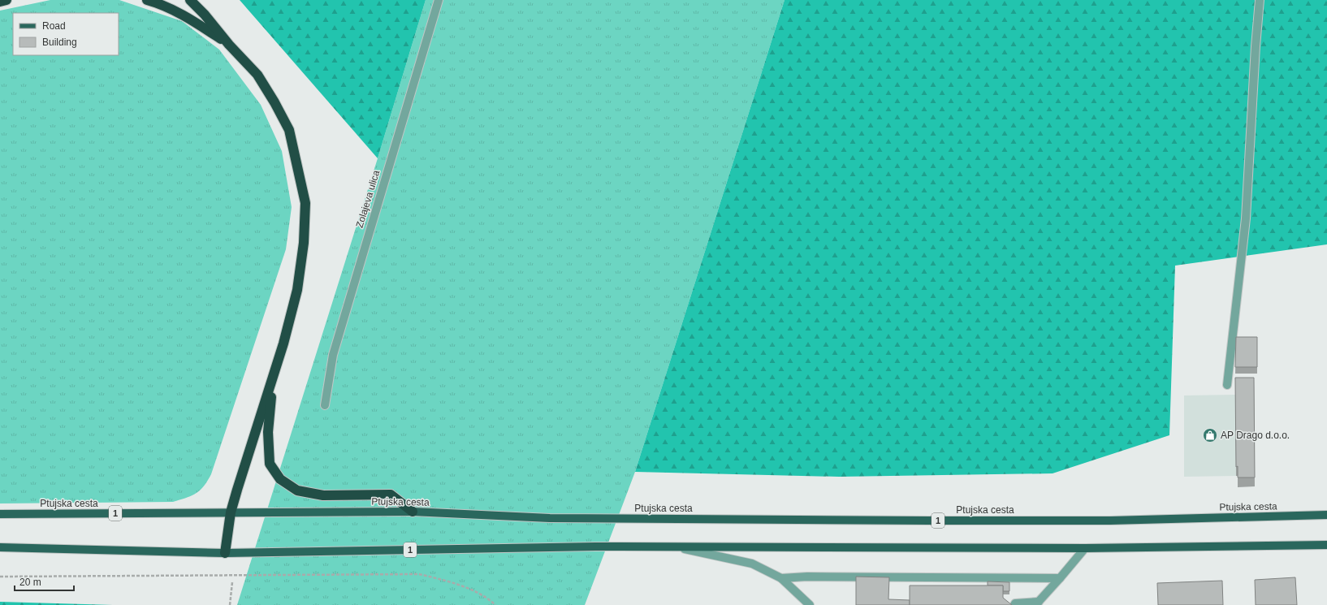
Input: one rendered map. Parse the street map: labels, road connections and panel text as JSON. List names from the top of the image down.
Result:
{
  "streets": {
    "main road": ["Ptujska cesta", "1"],
    "street": ["Zolajeva ulica"]
  },
  "places": {
    "shop": ["AP Drago d.o.o."]
  },
  "legend": ["Road", "Building"],
  "scale_bar": "20 m"
}
